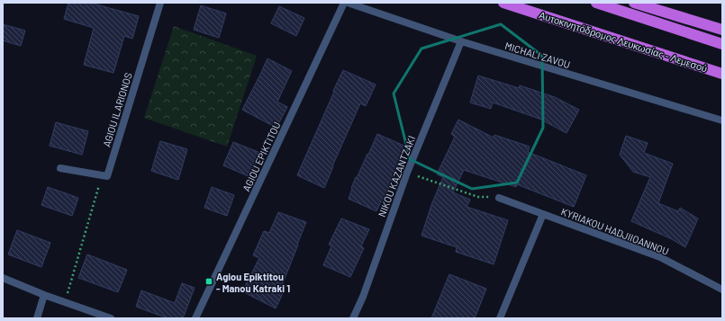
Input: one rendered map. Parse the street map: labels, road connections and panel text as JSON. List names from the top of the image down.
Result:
{
  "streets": {
    "highway": ["Αυτοκινητόδρομος Λευκωσίας - Λεμεσού"],
    "street": [
      "MICHALI ZAVOU",
      "AGIOU ILARIONOS",
      "AGIOU EPIKTITOU",
      "NIKOU KAZANTZAKI",
      "KYRIAKOU HADJIIOANNOU"
    ]
  },
  "crossings": [
    ["MICHALI ZAVOU", "NIKOU KAZANTZAKI"]
  ],
  "places": {
    "transit": ["Agiou Epiktitou - Manou Katraki 1"]
  }
}
